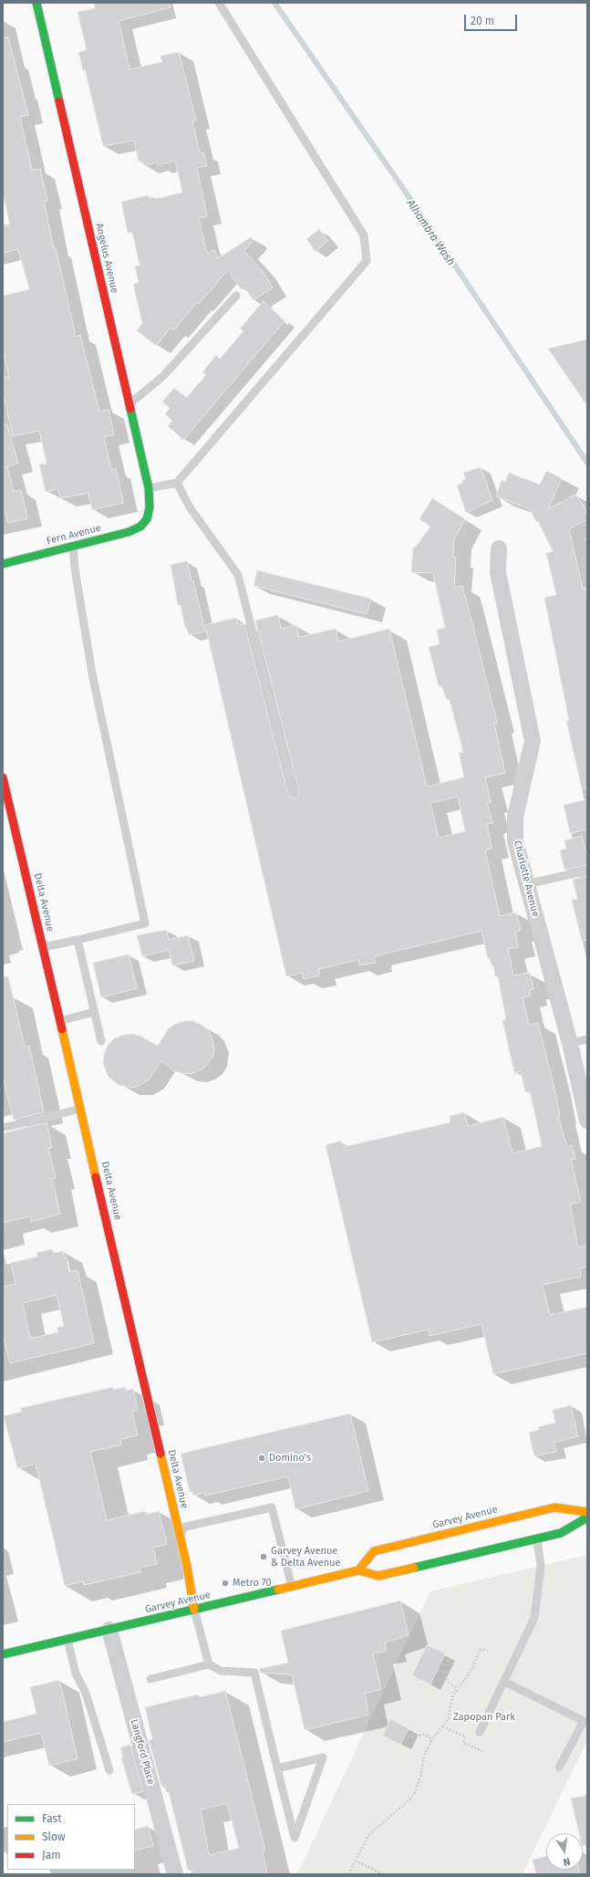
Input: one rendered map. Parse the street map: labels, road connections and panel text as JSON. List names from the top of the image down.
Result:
{
  "streets": {
    "street": [
      "Angelus Avenue",
      "Fern Avenue",
      "Charlotte Avenue",
      "Delta Avenue",
      "Garvey Avenue",
      "Langford Place"
    ]
  },
  "crossings": [
    ["Angelus Avenue", "Fern Avenue"],
    ["Delta Avenue", "Garvey Avenue"],
    ["Garvey Avenue", "Langford Place"]
  ],
  "water": ["Alhambra Wash"],
  "parks": ["Zapopan Park"],
  "places": ["Domino's", "Garvey Avenue & Delta Avenue", "Metro 70"],
  "legend": ["Fast", "Slow", "Jam"],
  "scale_bar": "20 m",
  "north": "bottom"
}
